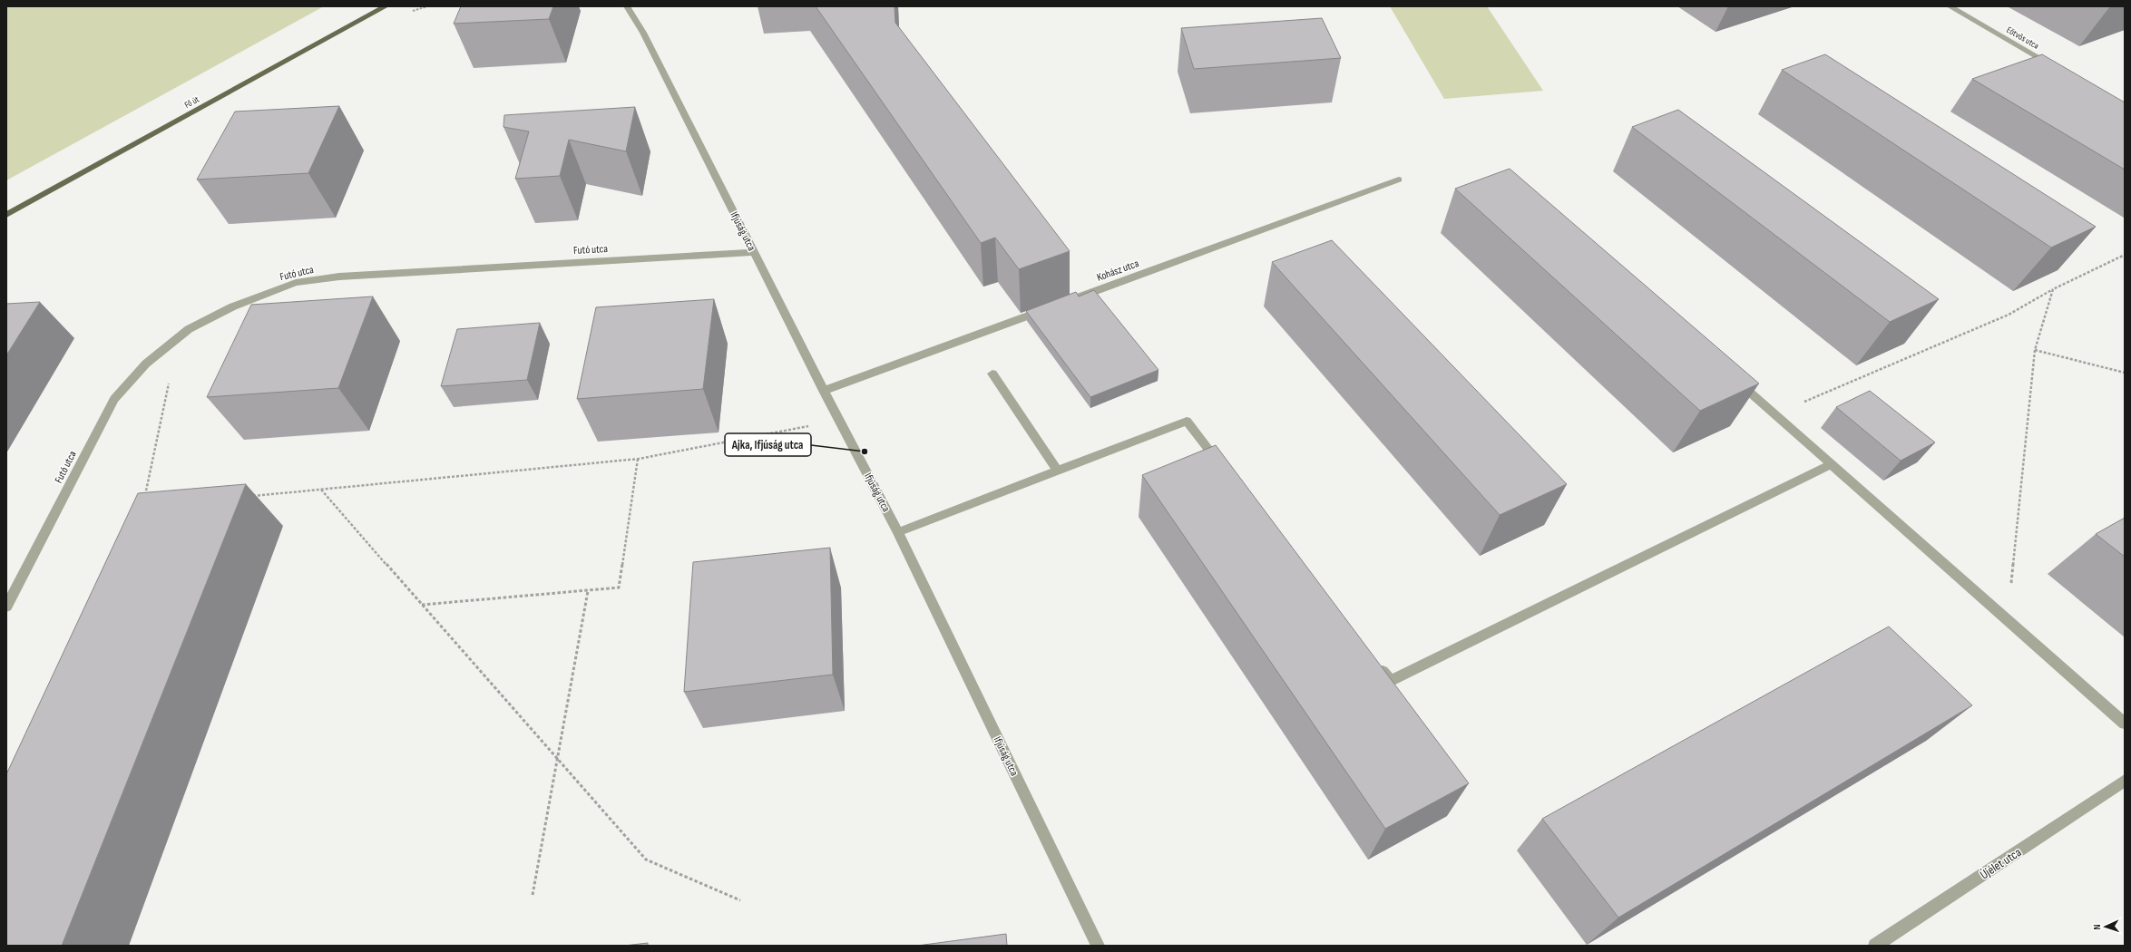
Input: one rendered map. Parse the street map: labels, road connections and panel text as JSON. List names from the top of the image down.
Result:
{
  "streets": {
    "main road": ["Fő út"],
    "street": [
      "Eötvös utca",
      "Ifjúság utca",
      "Futó utca",
      "Kohász utca",
      "Újélet utca"
    ]
  },
  "crossings": [
    ["Ifjúság utca", "Futó utca"]
  ],
  "places": ["Ajka, Ifjúság utca"],
  "north": "left"
}
